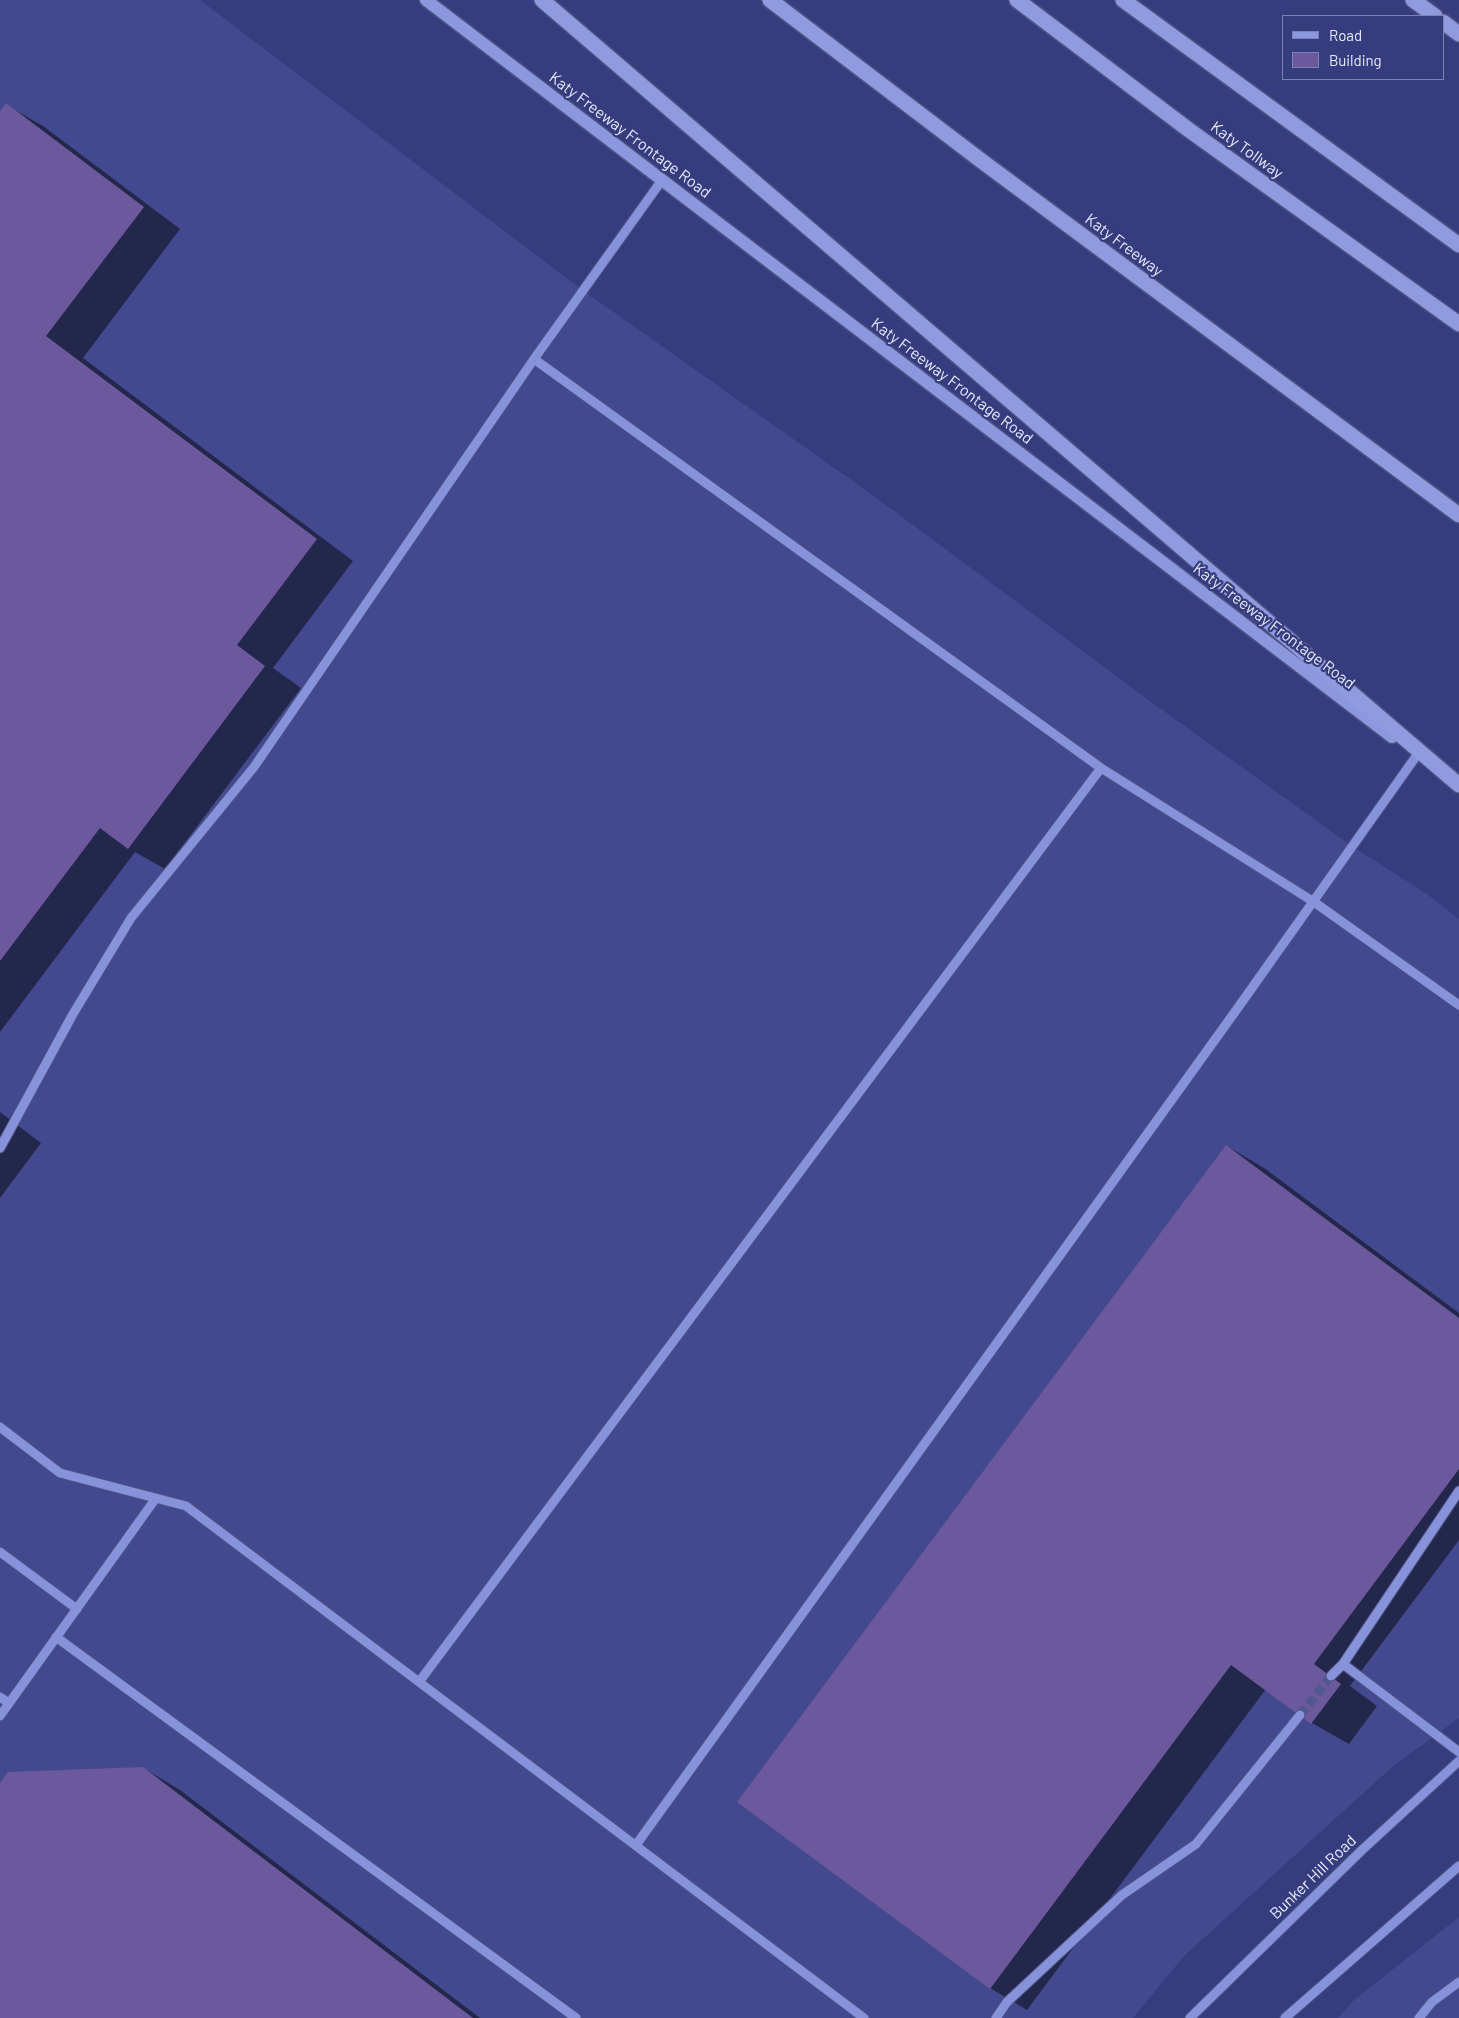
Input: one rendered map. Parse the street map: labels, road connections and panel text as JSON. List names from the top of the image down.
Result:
{
  "streets": {
    "highway": ["Katy Tollway", "Katy Freeway"],
    "main road": ["Katy Freeway Frontage Road"],
    "street": ["Bunker Hill Road"]
  },
  "legend": ["Road", "Building"]
}
